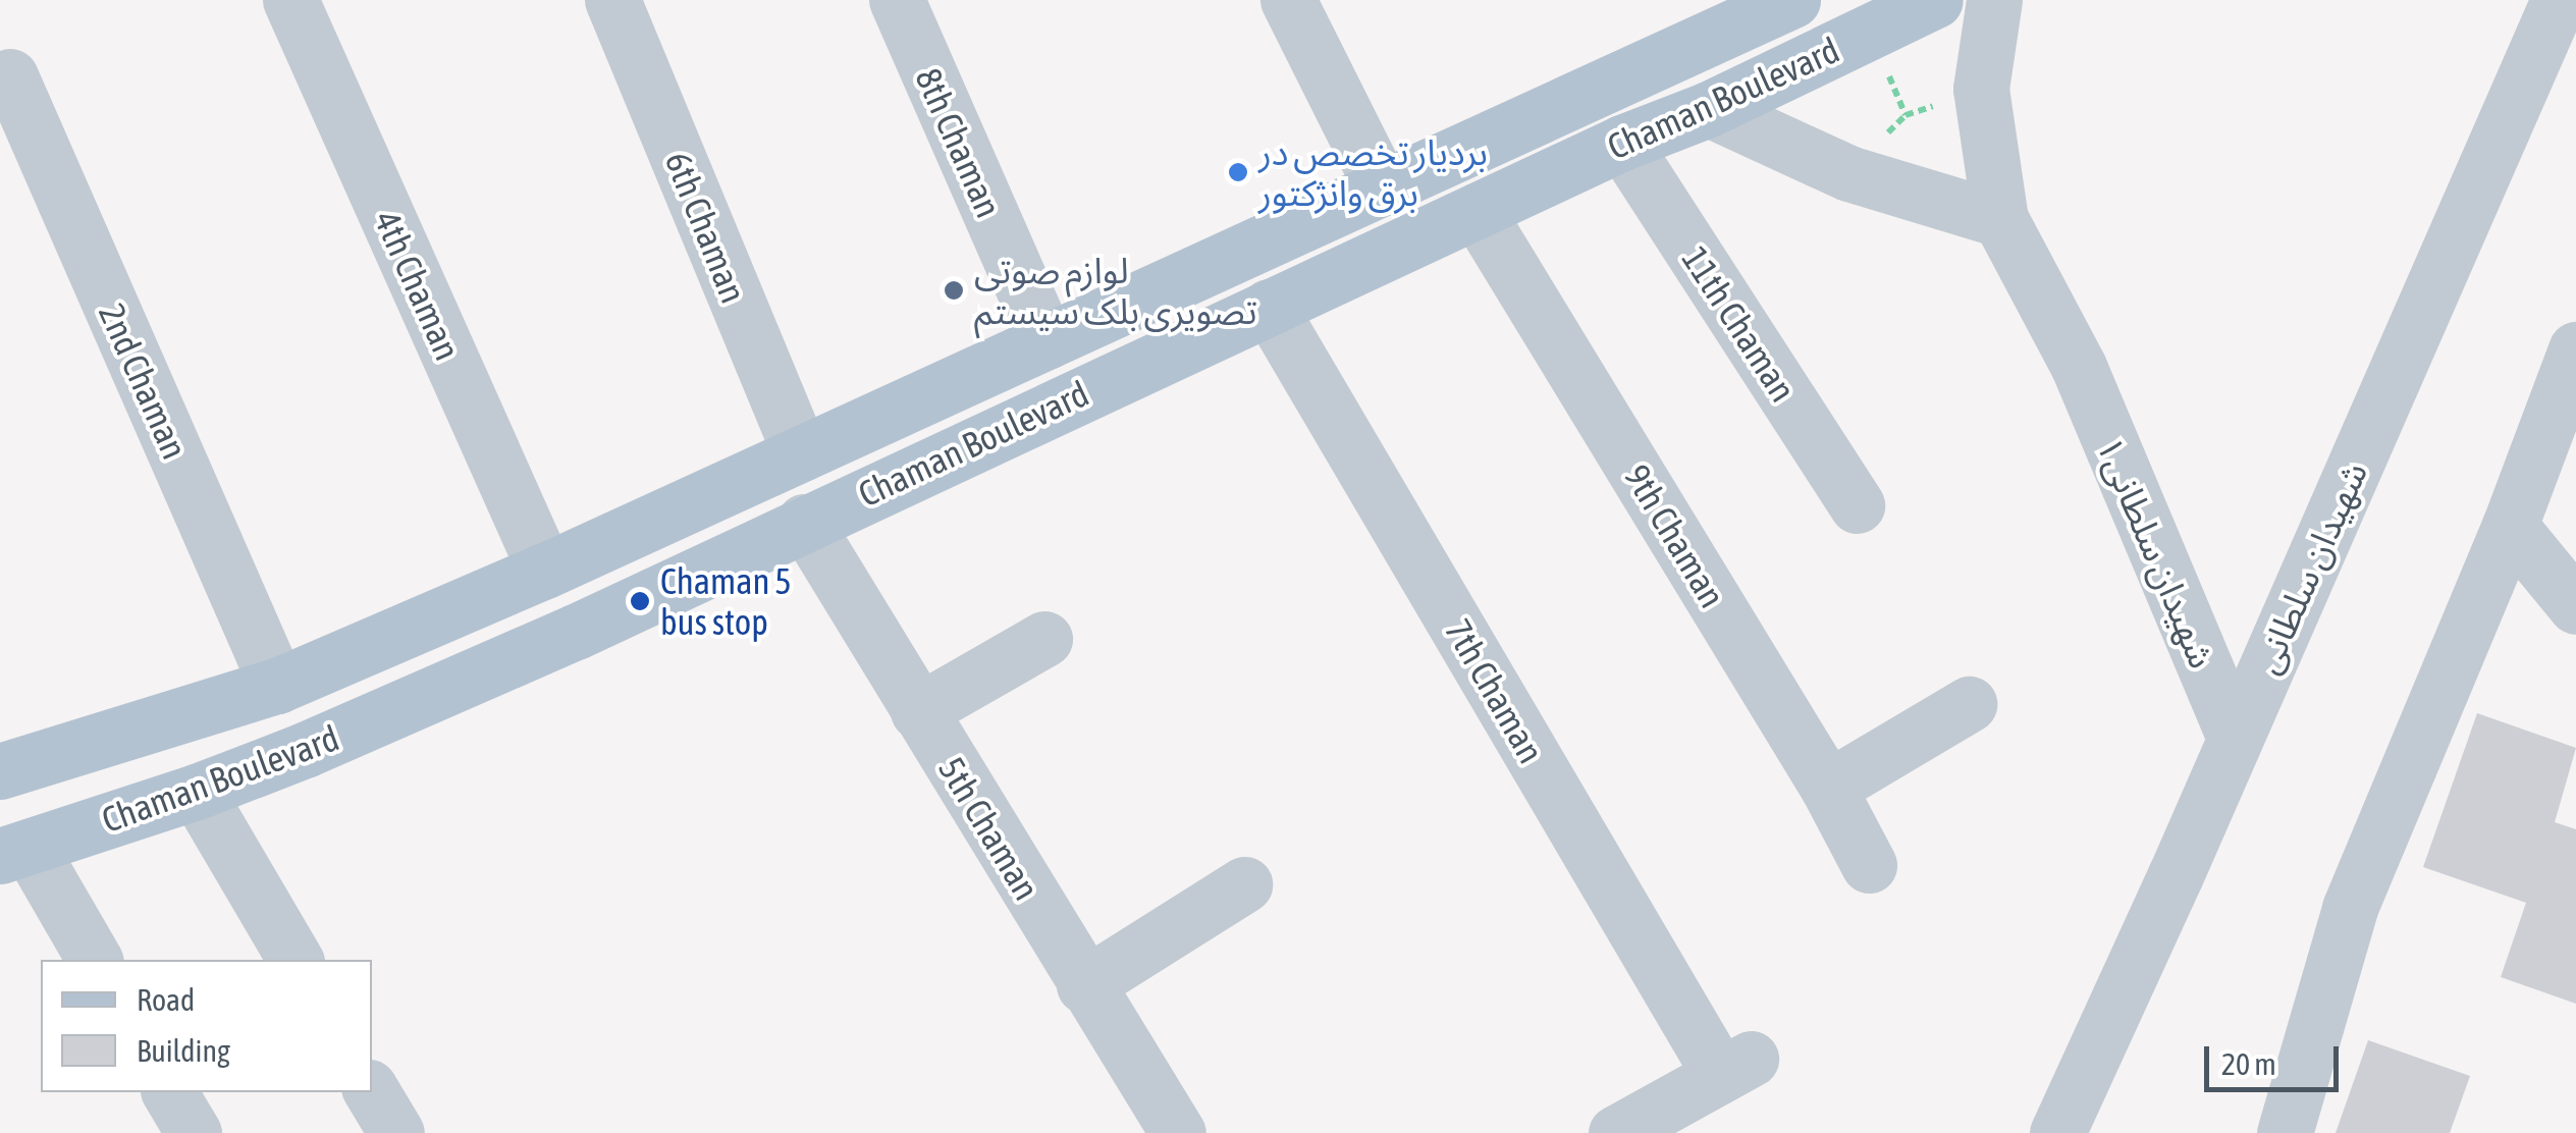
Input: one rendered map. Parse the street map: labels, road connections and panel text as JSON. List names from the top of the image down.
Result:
{
  "streets": {
    "main road": ["Chaman Boulevard"],
    "street": [
      "8th Chaman",
      "6th Chaman",
      "4th Chaman",
      "11th Chaman",
      "2nd Chaman",
      "9th Chaman",
      "شهیدان سلطانی۱",
      "شهیدان سلطانی",
      "7th Chaman",
      "5th Chaman"
    ]
  },
  "crossings": [
    ["Chaman Boulevard", "8th Chaman"],
    ["Chaman Boulevard", "6th Chaman"],
    ["Chaman Boulevard", "4th Chaman"],
    ["Chaman Boulevard", "11th Chaman"],
    ["Chaman Boulevard", "2nd Chaman"],
    ["Chaman Boulevard", "9th Chaman"],
    ["Chaman Boulevard", "7th Chaman"],
    ["Chaman Boulevard", "5th Chaman"],
    ["شهیدان سلطانی۱", "شهیدان سلطانی"]
  ],
  "places": ["بردیار تخصص در برق وانژکتور", "لوازم صوتی تصویری بلک سیستم", "Chaman 5 bus stop"],
  "legend": ["Road", "Building"],
  "scale_bar": "20 m"
}
